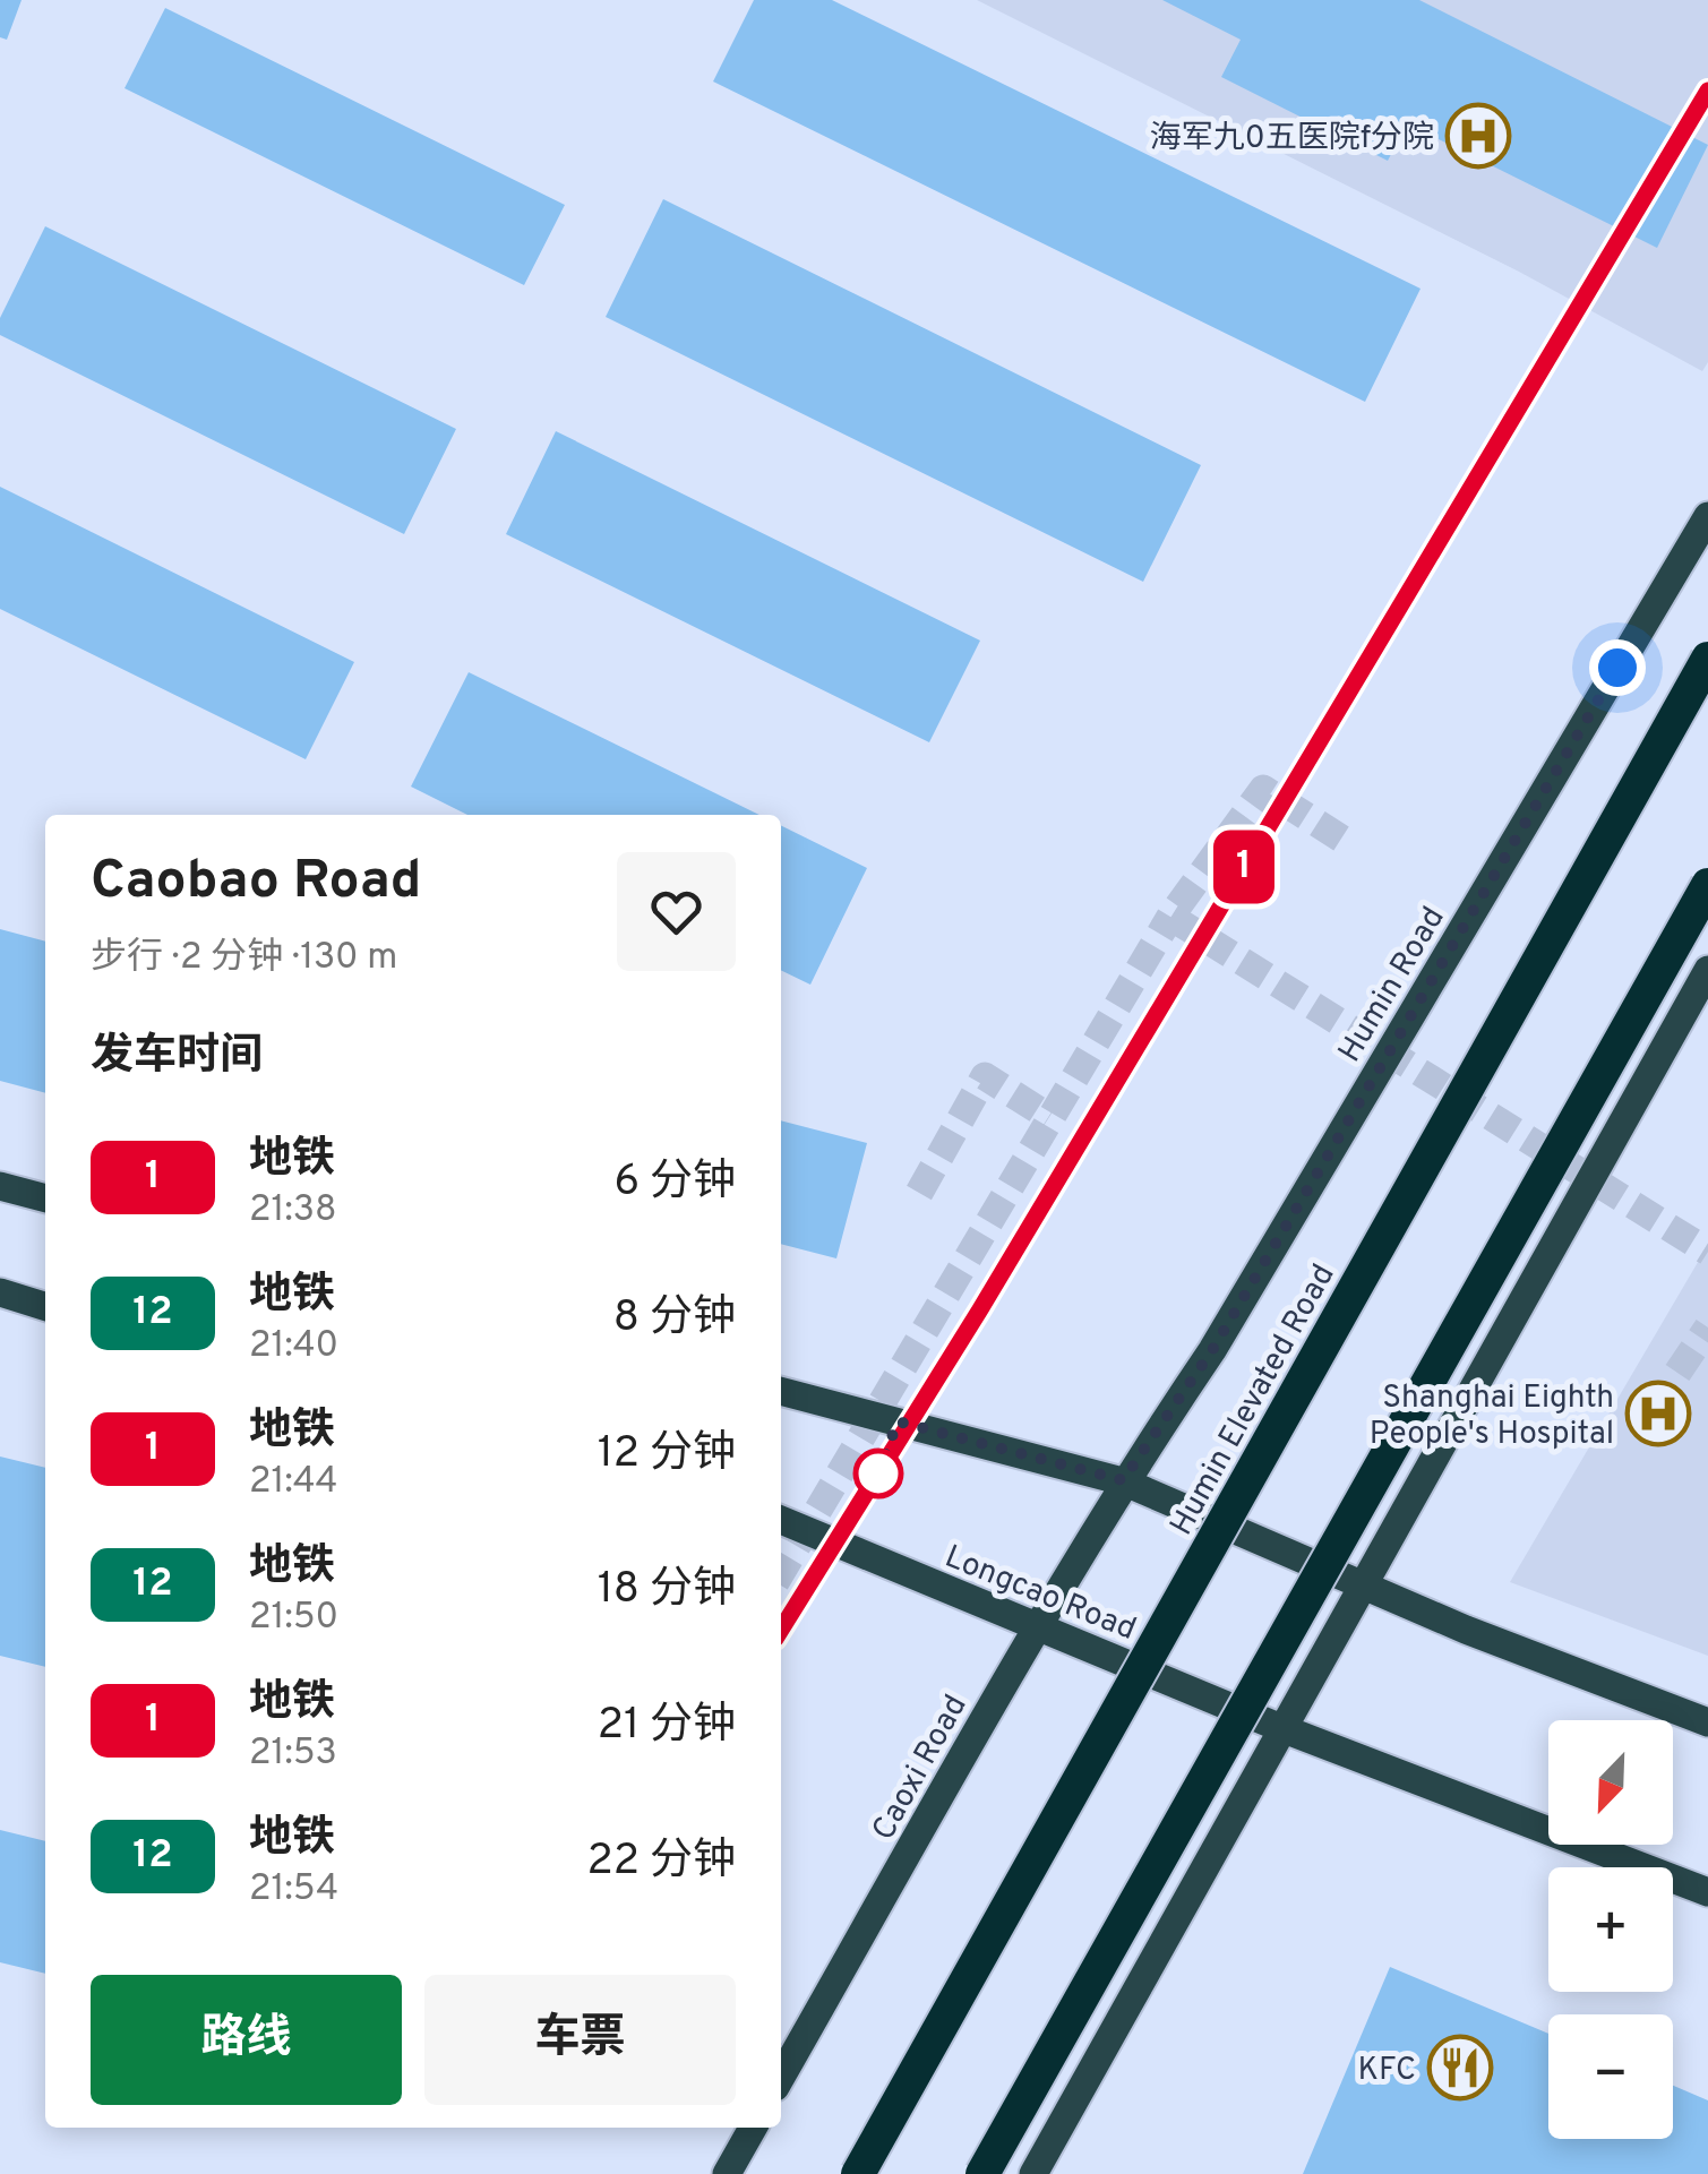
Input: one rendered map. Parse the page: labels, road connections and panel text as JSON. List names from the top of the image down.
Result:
{
  "streets": {
    "highway": ["Humin Elevated Road"],
    "main road": ["Humin Road", "Longcao Road", "Caoxi Road"]
  },
  "crossings": [
    ["Humin Road", "Caoxi Road"],
    ["Longcao Road", "Caoxi Road"]
  ],
  "places": {
    "hospital": ["海军九0五医院f分院", "Shanghai Eighth People's Hospital"],
    "restaurant": ["KFC"]
  },
  "lines": ["metro line 1"],
  "north": "bottom left",
  "page": {
    "on_map": "1",
    "heading": [
      ["Caobao Road", "步行 · 2 分钟 · 130 m"],
      "发车时间"
    ],
    "list": [
      {
        "mark": "1",
        "name": "地铁",
        "note": "21:38",
        "value": "6 分钟"
      },
      {
        "mark": "12",
        "name": "地铁",
        "note": "21:40",
        "value": "8 分钟"
      },
      {
        "mark": "1",
        "name": "地铁",
        "note": "21:44",
        "value": "12 分钟"
      },
      {
        "mark": "12",
        "name": "地铁",
        "note": "21:50",
        "value": "18 分钟"
      },
      {
        "mark": "1",
        "name": "地铁",
        "note": "21:53",
        "value": "21 分钟"
      },
      {
        "mark": "12",
        "name": "地铁",
        "note": "21:54",
        "value": "22 分钟"
      }
    ],
    "map_buttons": ["+", "−"],
    "buttons": ["路线", "车票"]
  }
}
